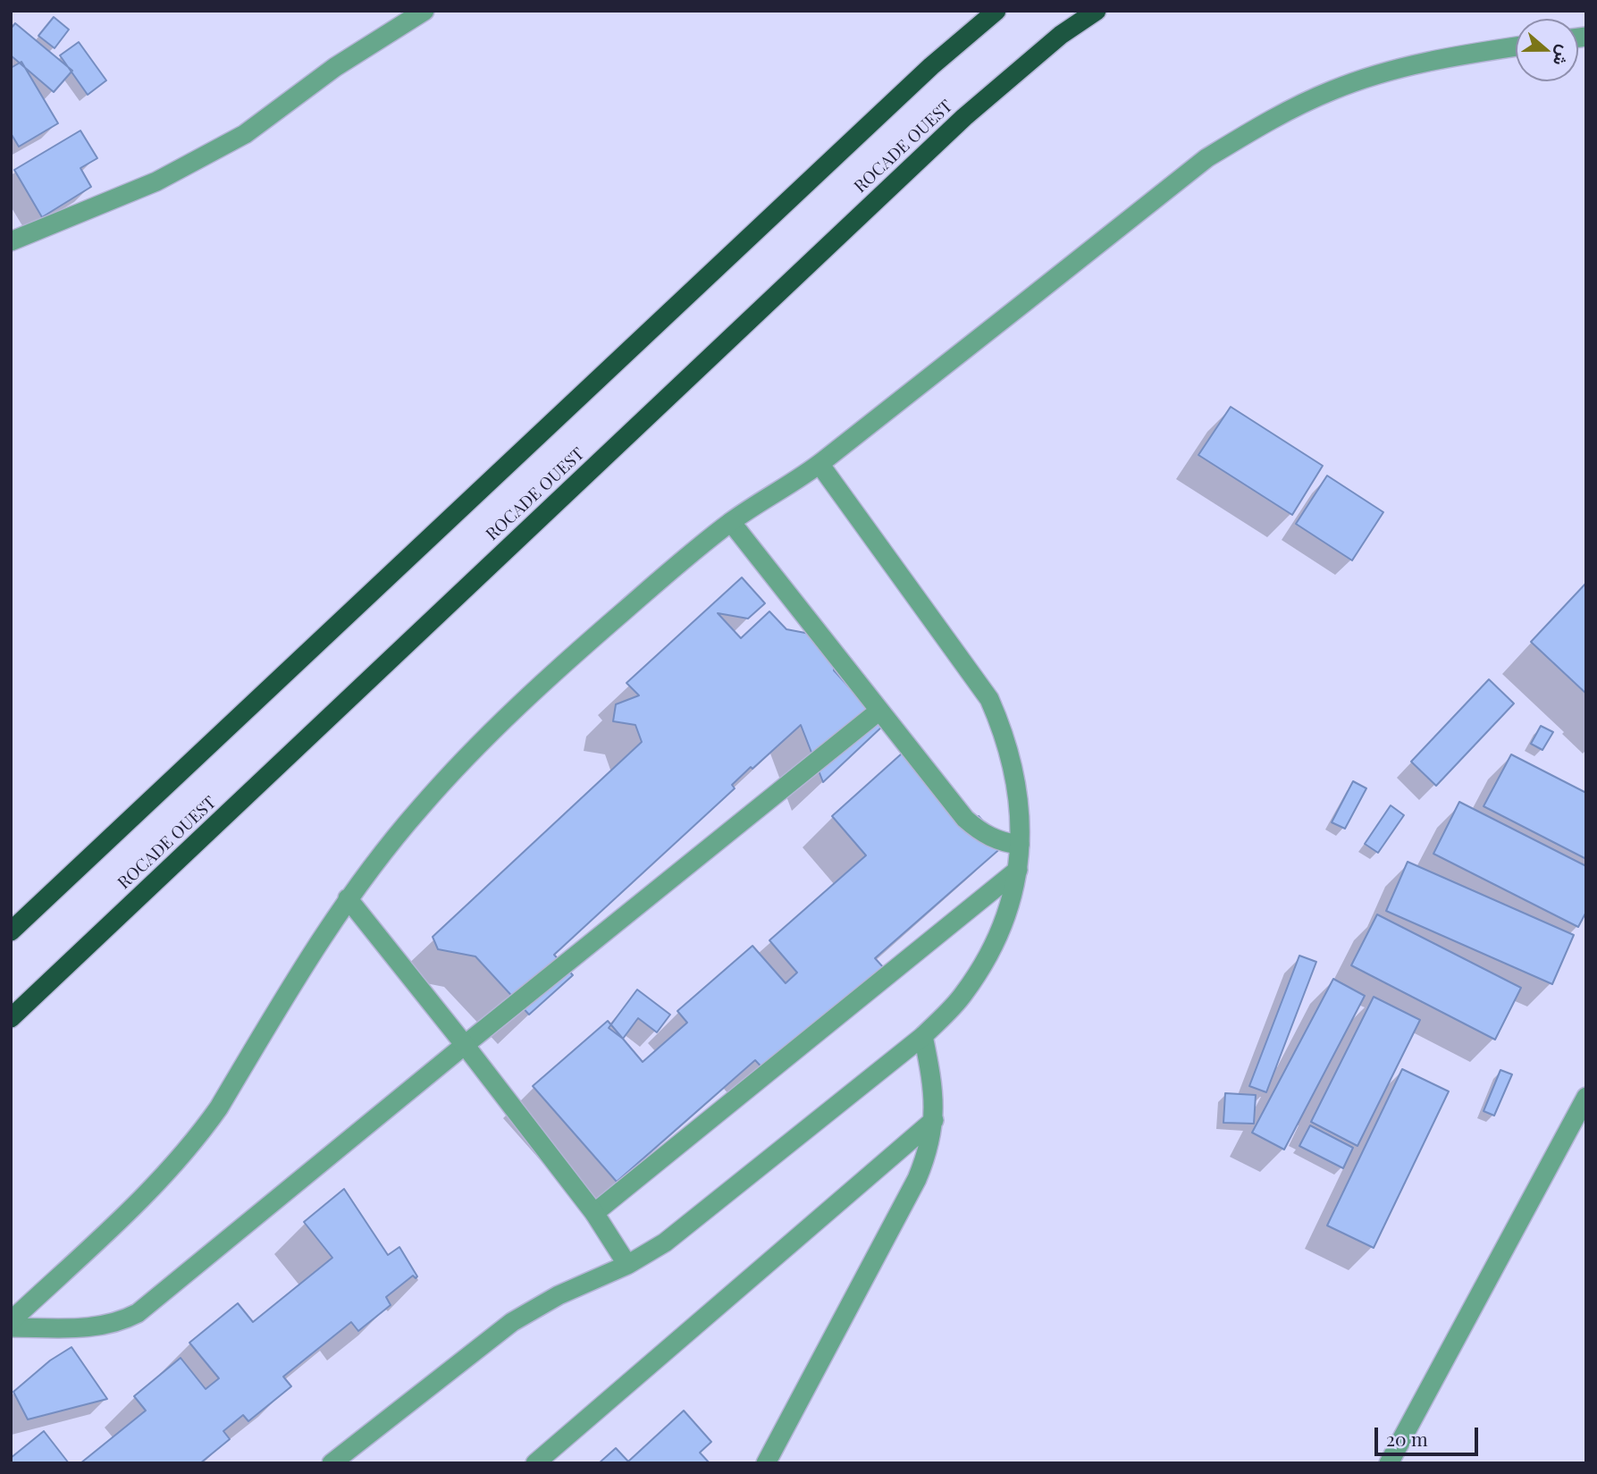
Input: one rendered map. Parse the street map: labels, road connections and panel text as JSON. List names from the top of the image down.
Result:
{
  "streets": {
    "highway": ["ROCADE OUEST"]
  },
  "scale_bar": "20 m",
  "north": "right"
}
